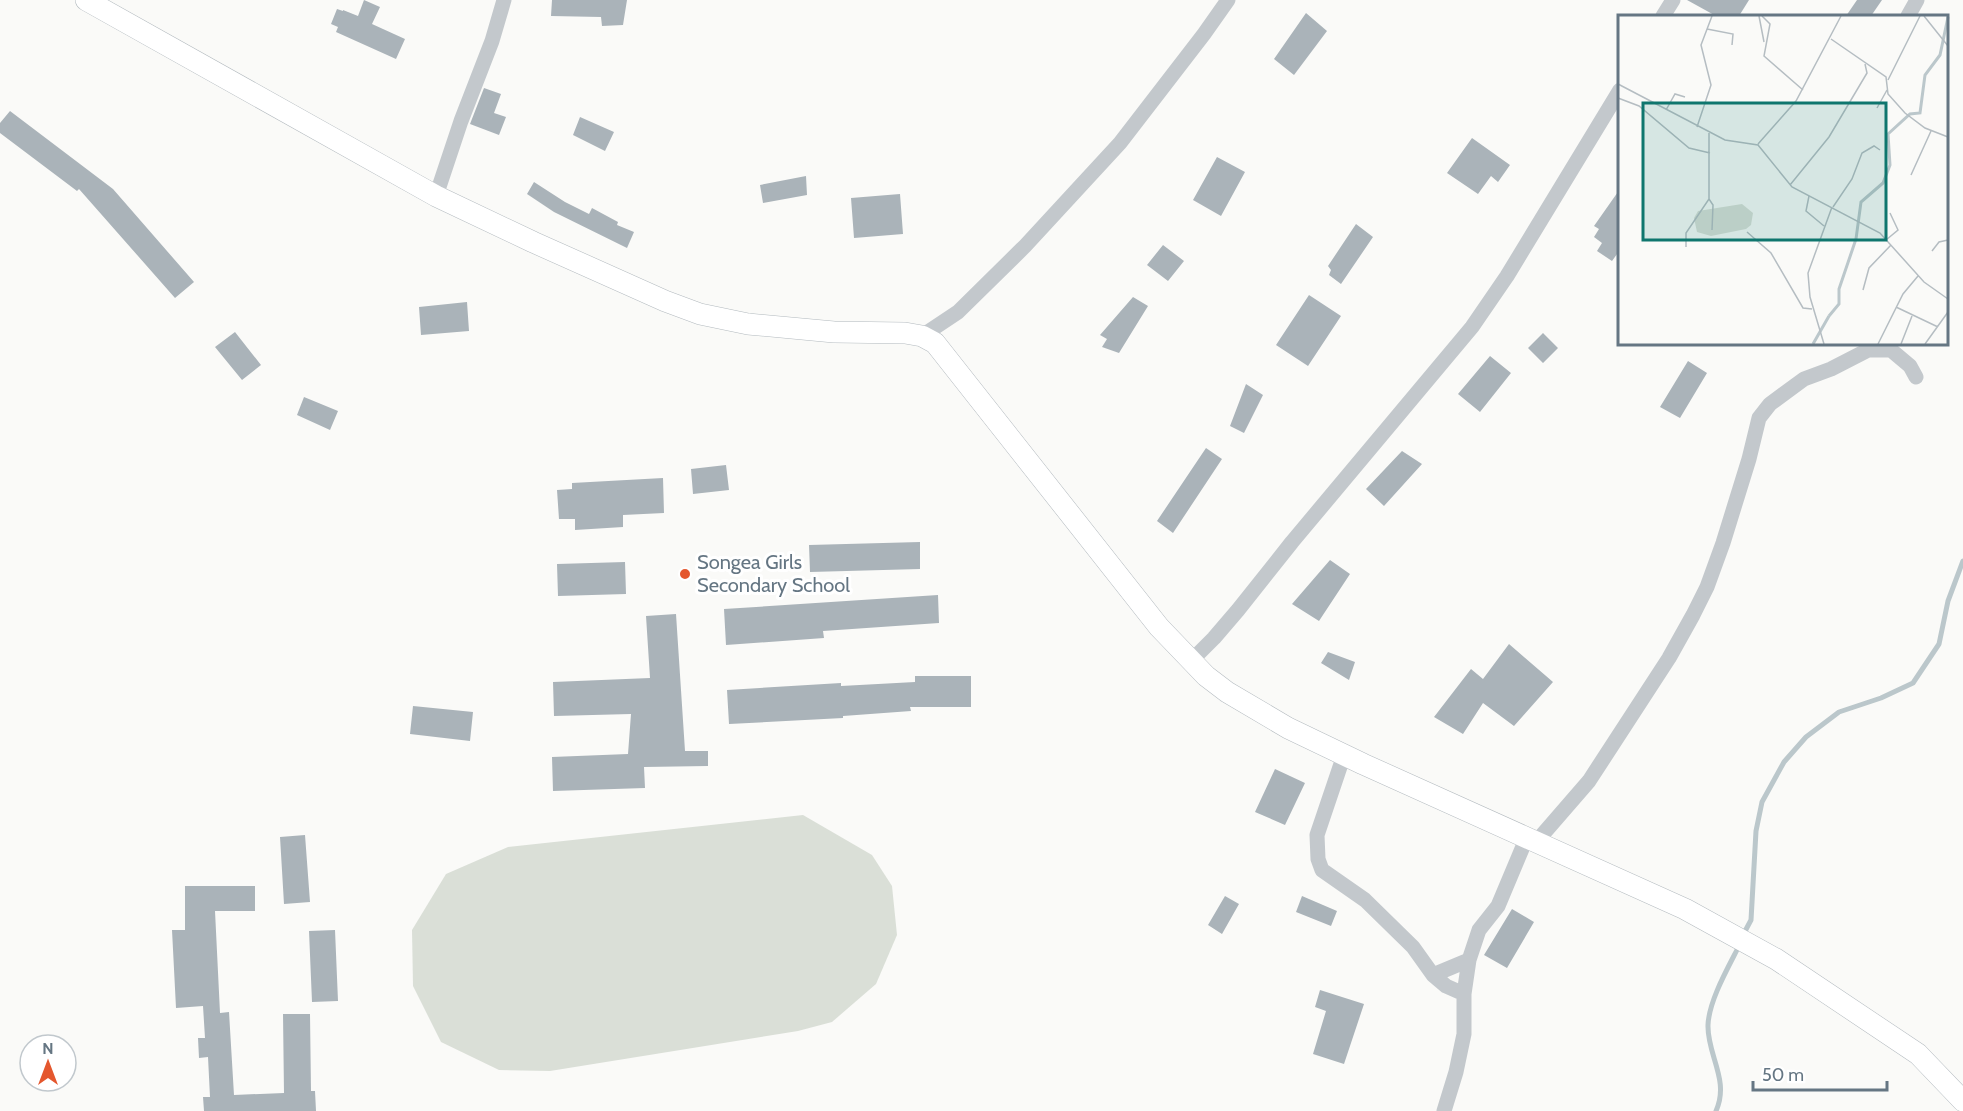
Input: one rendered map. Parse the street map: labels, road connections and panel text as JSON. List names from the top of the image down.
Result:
{
  "places": ["Songea Girls Secondary School"],
  "scale_bar": "50 m",
  "north": "top"
}
